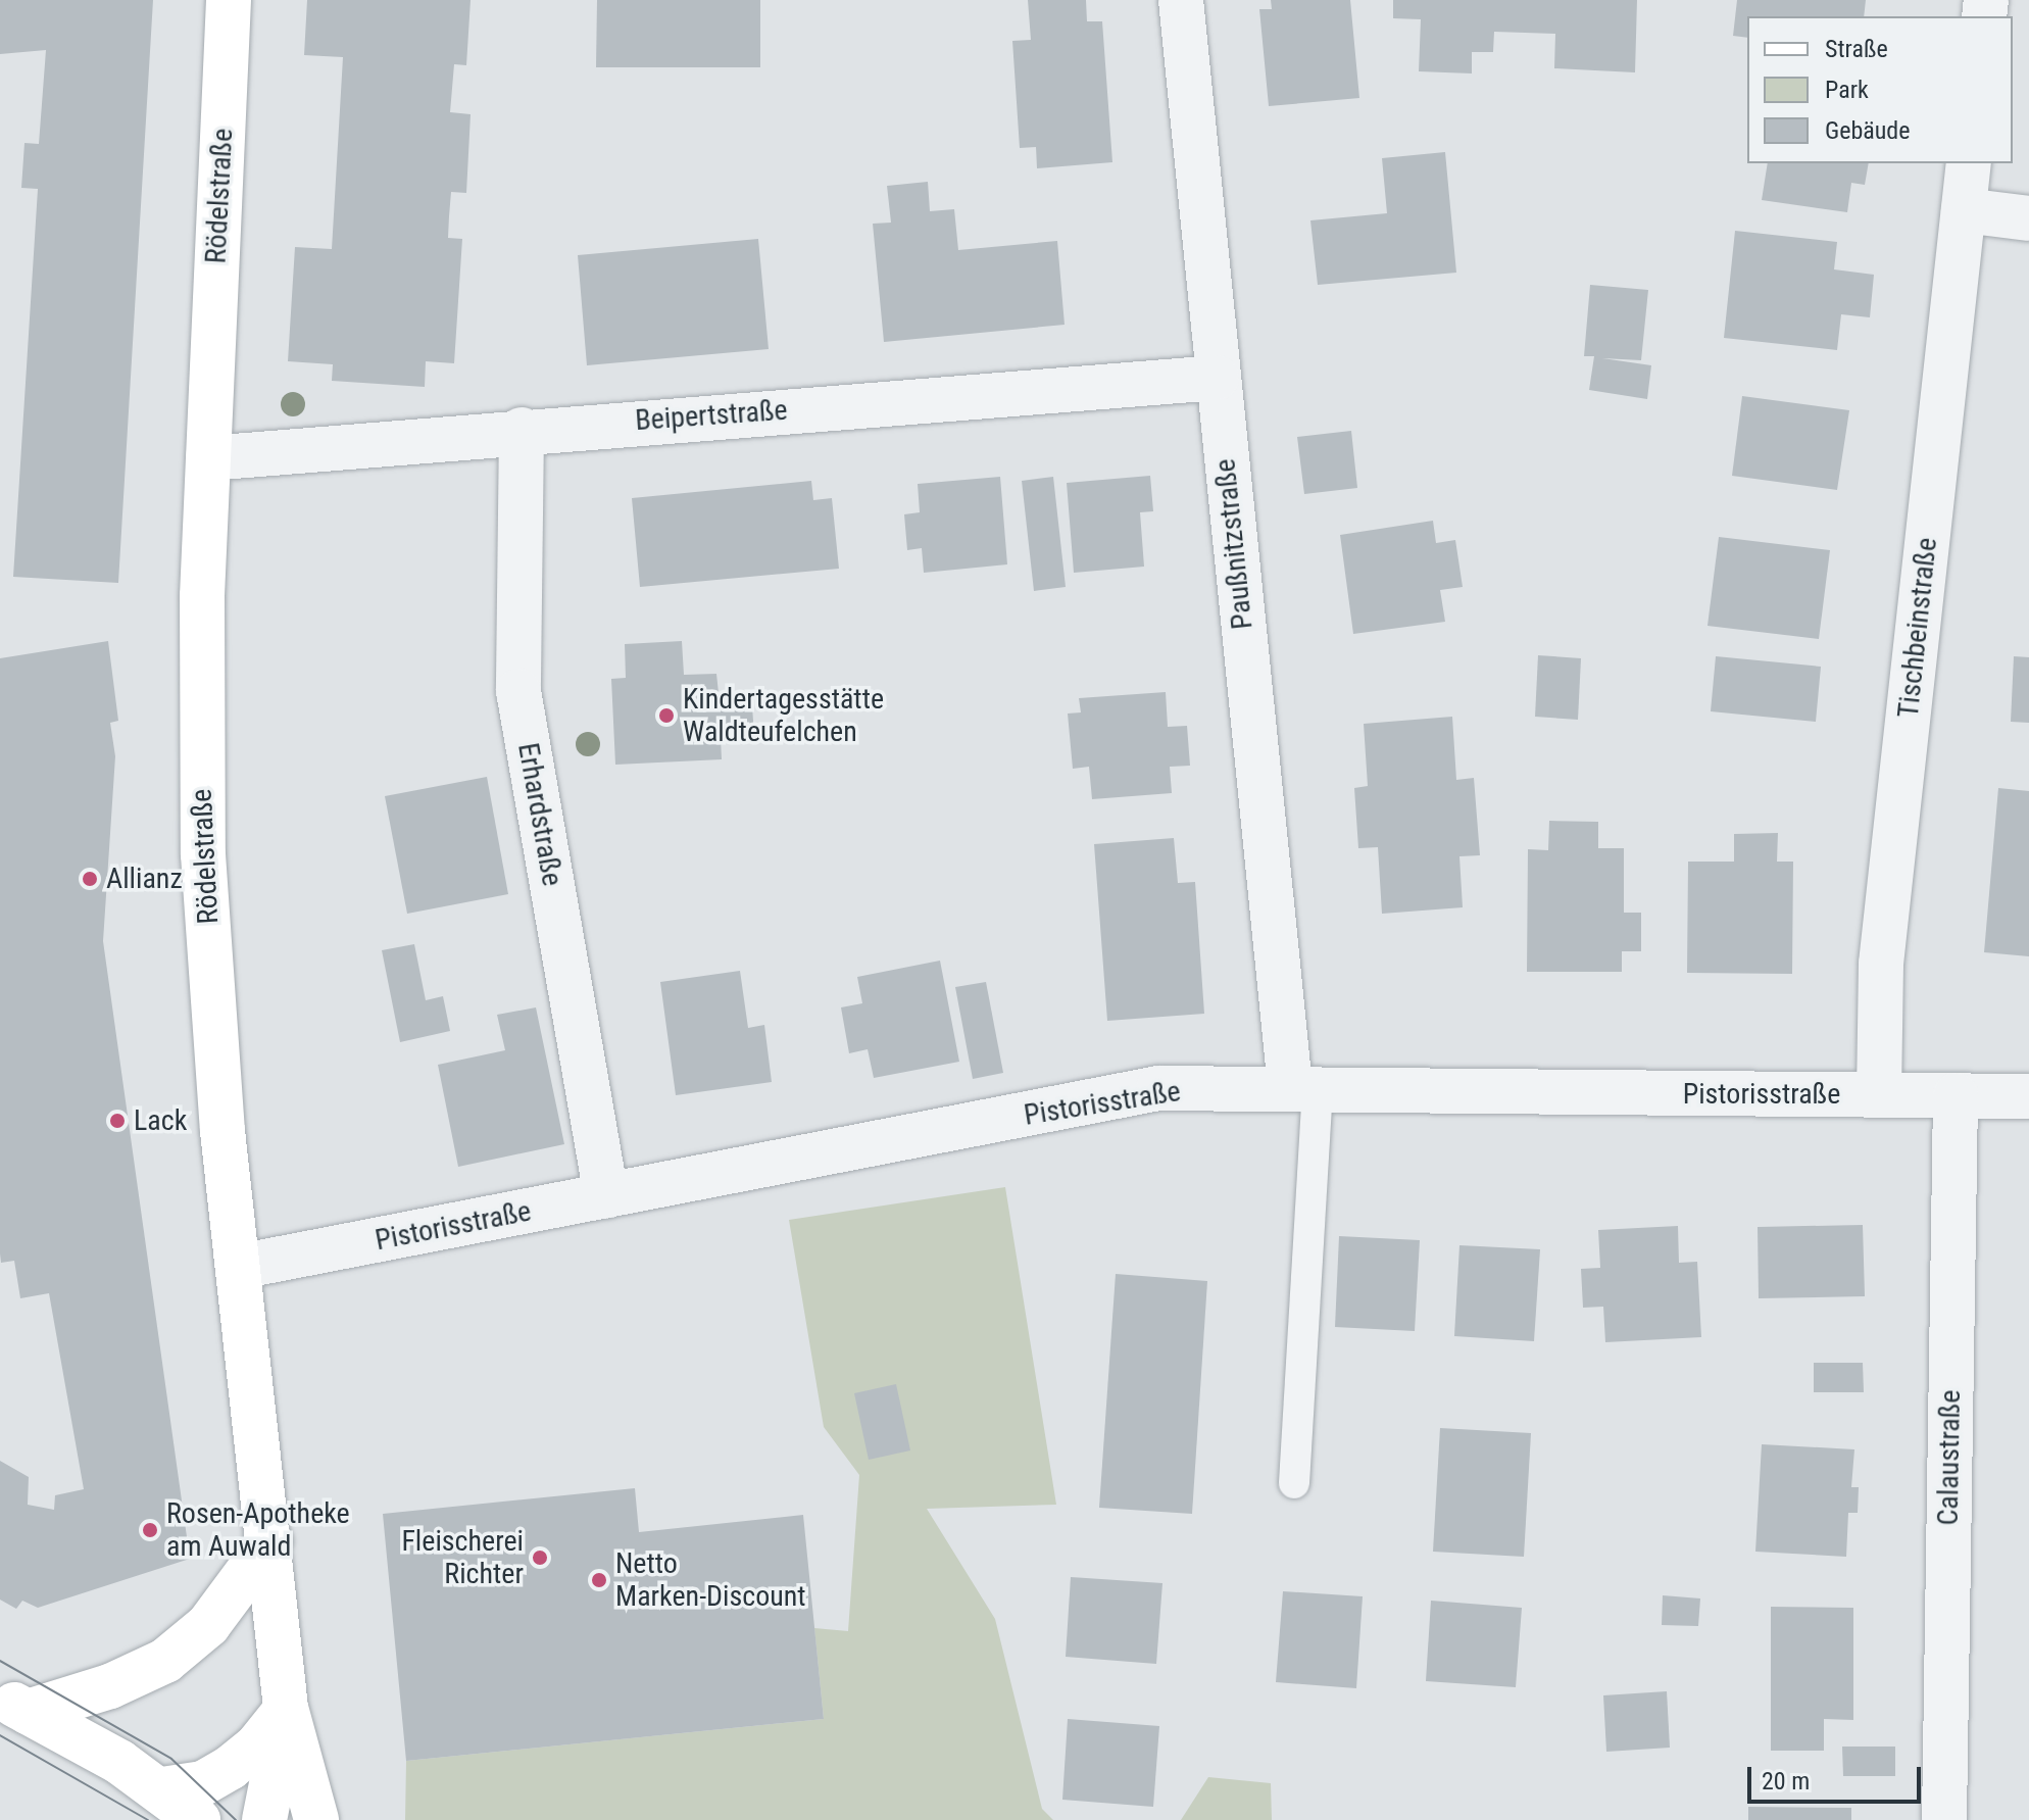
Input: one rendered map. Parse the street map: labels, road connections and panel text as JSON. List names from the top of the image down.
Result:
{
  "streets": {
    "main road": ["Rödelstraße"],
    "street": [
      "Beipertstraße",
      "Paußnitzstraße",
      "Tischbeinstraße",
      "Erhardstraße",
      "Pistorisstraße",
      "Calaustraße"
    ]
  },
  "crossings": [
    ["Rödelstraße", "Beipertstraße"],
    ["Rödelstraße", "Pistorisstraße"],
    ["Beipertstraße", "Paußnitzstraße"],
    ["Beipertstraße", "Erhardstraße"],
    ["Paußnitzstraße", "Pistorisstraße"],
    ["Tischbeinstraße", "Pistorisstraße"],
    ["Erhardstraße", "Pistorisstraße"],
    ["Pistorisstraße", "Calaustraße"]
  ],
  "places": [
    "Kindertagesstätte Waldteufelchen",
    "Allianz",
    "Lack",
    "Rosen-Apotheke am Auwald",
    "Fleischerei Richter",
    "Netto Marken-Discount"
  ],
  "legend": ["Straße", "Park", "Gebäude"],
  "scale_bar": "20 m"
}
